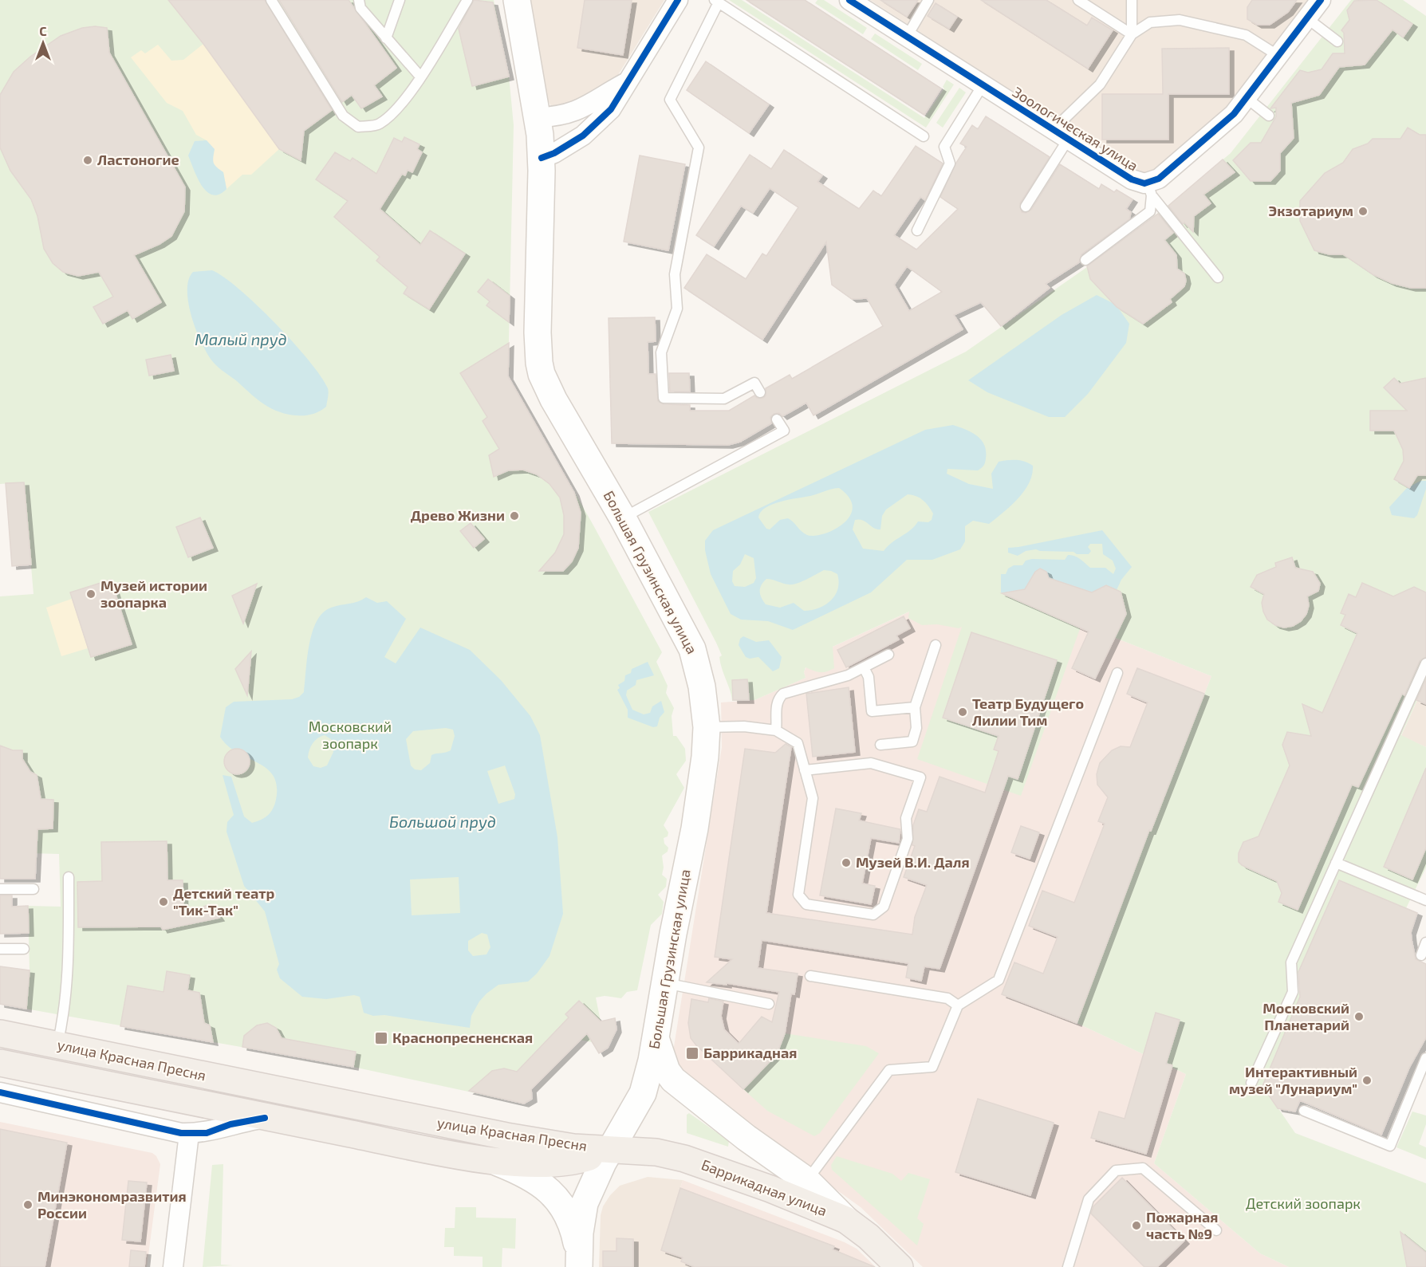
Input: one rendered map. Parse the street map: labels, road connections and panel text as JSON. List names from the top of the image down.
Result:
{
  "streets": {
    "main road": ["Большая Грузинская улица", "улица Красная Пресня", "Баррикадная улица"],
    "street": ["Зоологическая улица"]
  },
  "crossings": [
    ["Большая Грузинская улица", "улица Красная Пресня"],
    ["Большая Грузинская улица", "Баррикадная улица"],
    ["улица Красная Пресня", "Баррикадная улица"]
  ],
  "water": ["Малый пруд", "Большой пруд"],
  "parks": ["Московский зоопарк", "Детский зоопарк"],
  "places": {
    "other": [
      "Ластоногие",
      "Экзотариум",
      "Древо Жизни",
      "Музей истории зоопарка",
      "Театр Будущего Лилии Тим",
      "Музей В.И. Даля",
      "Детский театр \"Тик-Так\"",
      "Московский Планетарий",
      "Интерактивный музей \"Лунариум\"",
      "Минэкономразвития России",
      "Пожарная часть №9"
    ],
    "transit": ["Краснопресненская", "Баррикадная"]
  },
  "north": "top"
}
